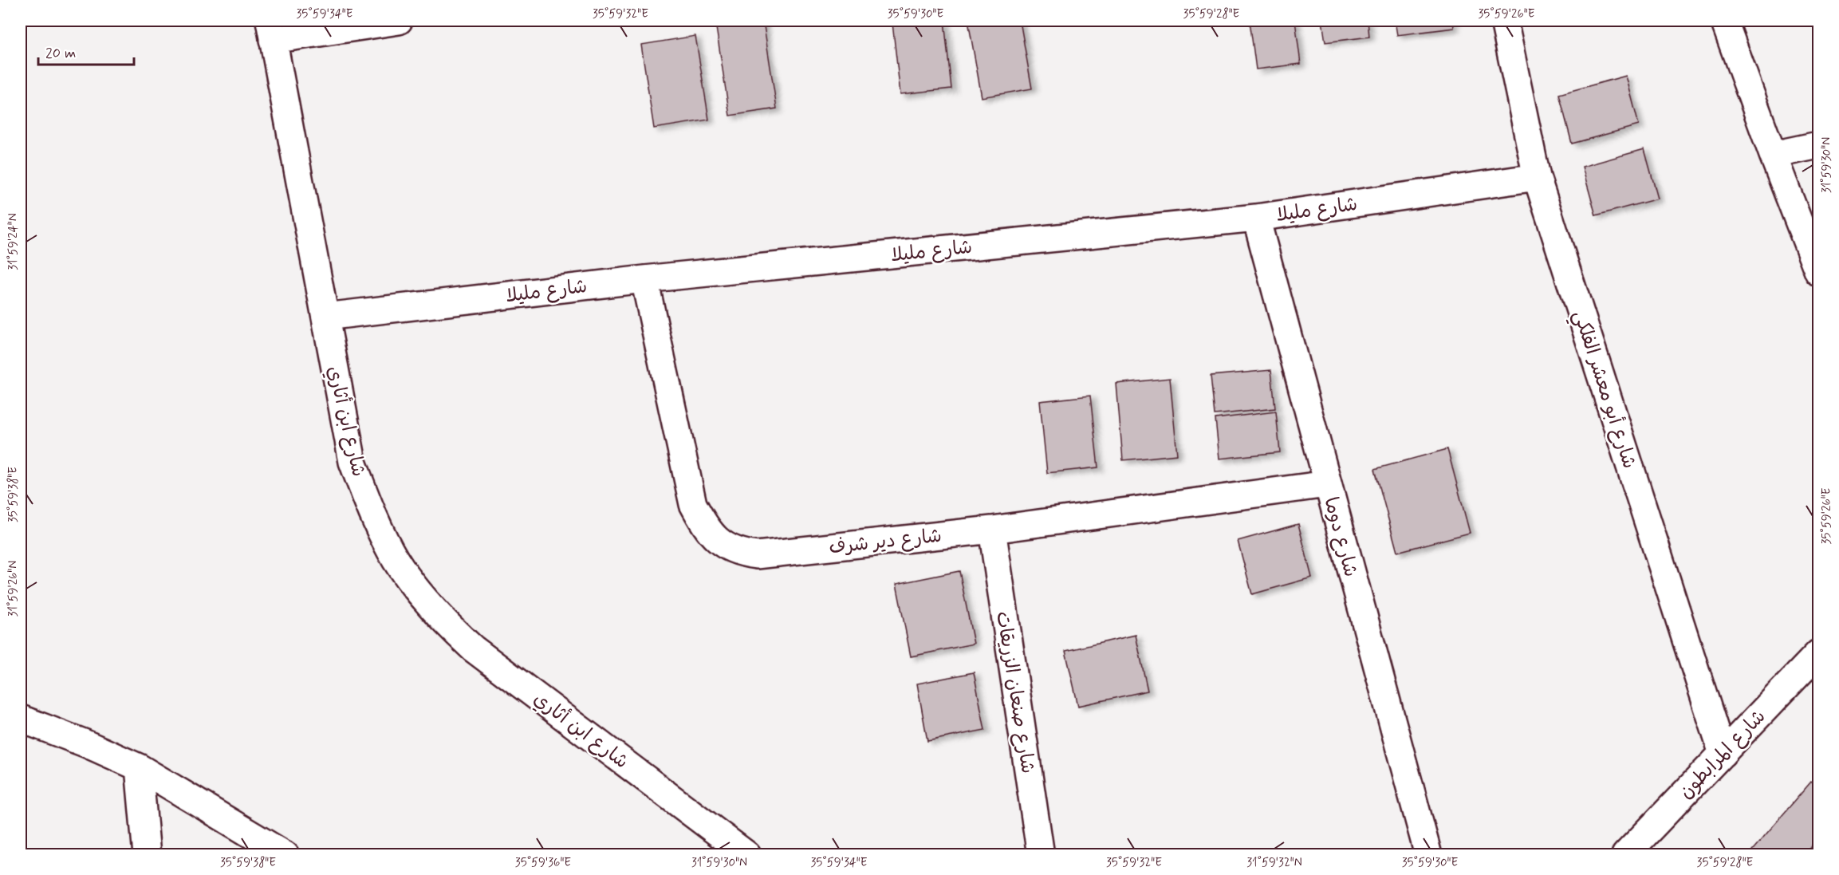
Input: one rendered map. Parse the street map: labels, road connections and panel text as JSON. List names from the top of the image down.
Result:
{
  "streets": {
    "street": [
      "شارع مليلا",
      "شارع أبو معشر الفلكي",
      "شارع ابن أثاري",
      "شارع دوما",
      "شارع دير شرف",
      "شارع صنعان الزريقات",
      "شارع المرابطون"
    ]
  },
  "crossings": [
    ["شارع مليلا", "شارع أبو معشر الفلكي"],
    ["شارع مليلا", "شارع ابن أثاري"],
    ["شارع مليلا", "شارع دوما"],
    ["شارع مليلا", "شارع دير شرف"],
    ["شارع أبو معشر الفلكي", "شارع المرابطون"],
    ["شارع دوما", "شارع دير شرف"],
    ["شارع دير شرف", "شارع صنعان الزريقات"]
  ],
  "scale_bar": "20 m",
  "coordinates": [
    "35°59'34\"E",
    "35°59'32\"E",
    "35°59'30\"E",
    "35°59'28\"E",
    "35°59'26\"E",
    "31°59'30\"N",
    "31°59'24\"N",
    "35°59'38\"E",
    "31°59'26\"N",
    "35°59'36\"E",
    "31°59'32\"N"
  ]
}
